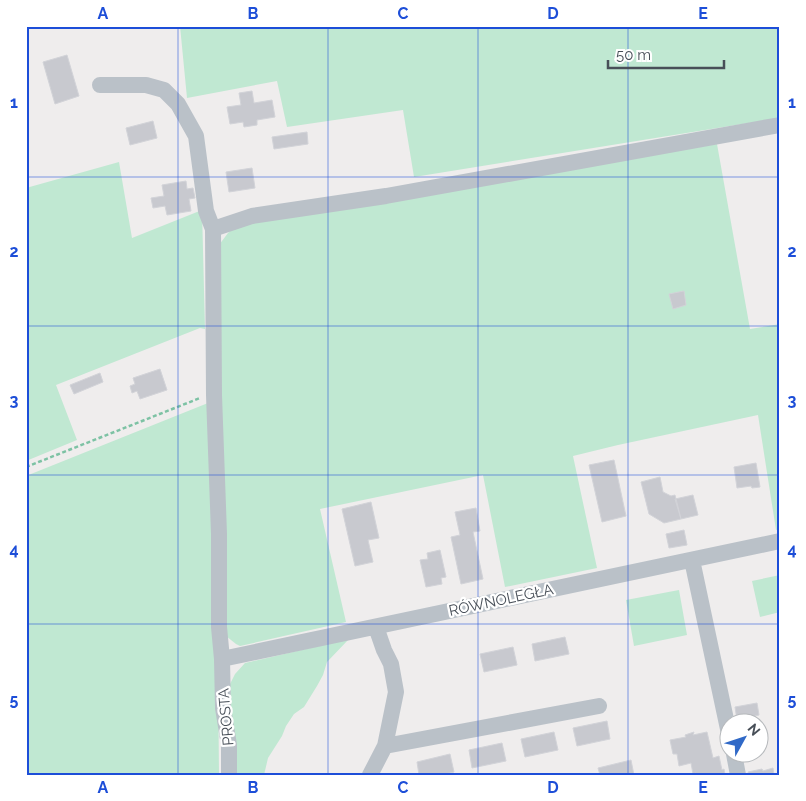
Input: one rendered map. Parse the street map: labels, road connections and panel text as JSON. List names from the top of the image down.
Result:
{
  "streets": {
    "street": ["RÓWNOLEGŁA", "PROSTA"]
  },
  "crossings": [
    ["RÓWNOLEGŁA", "PROSTA"]
  ],
  "scale_bar": "50 m",
  "north": "top right",
  "grid": {
    "columns": [
      "A",
      "B",
      "C",
      "D",
      "E"
    ],
    "rows": [
      "1",
      "2",
      "3",
      "4",
      "5"
    ]
  }
}
